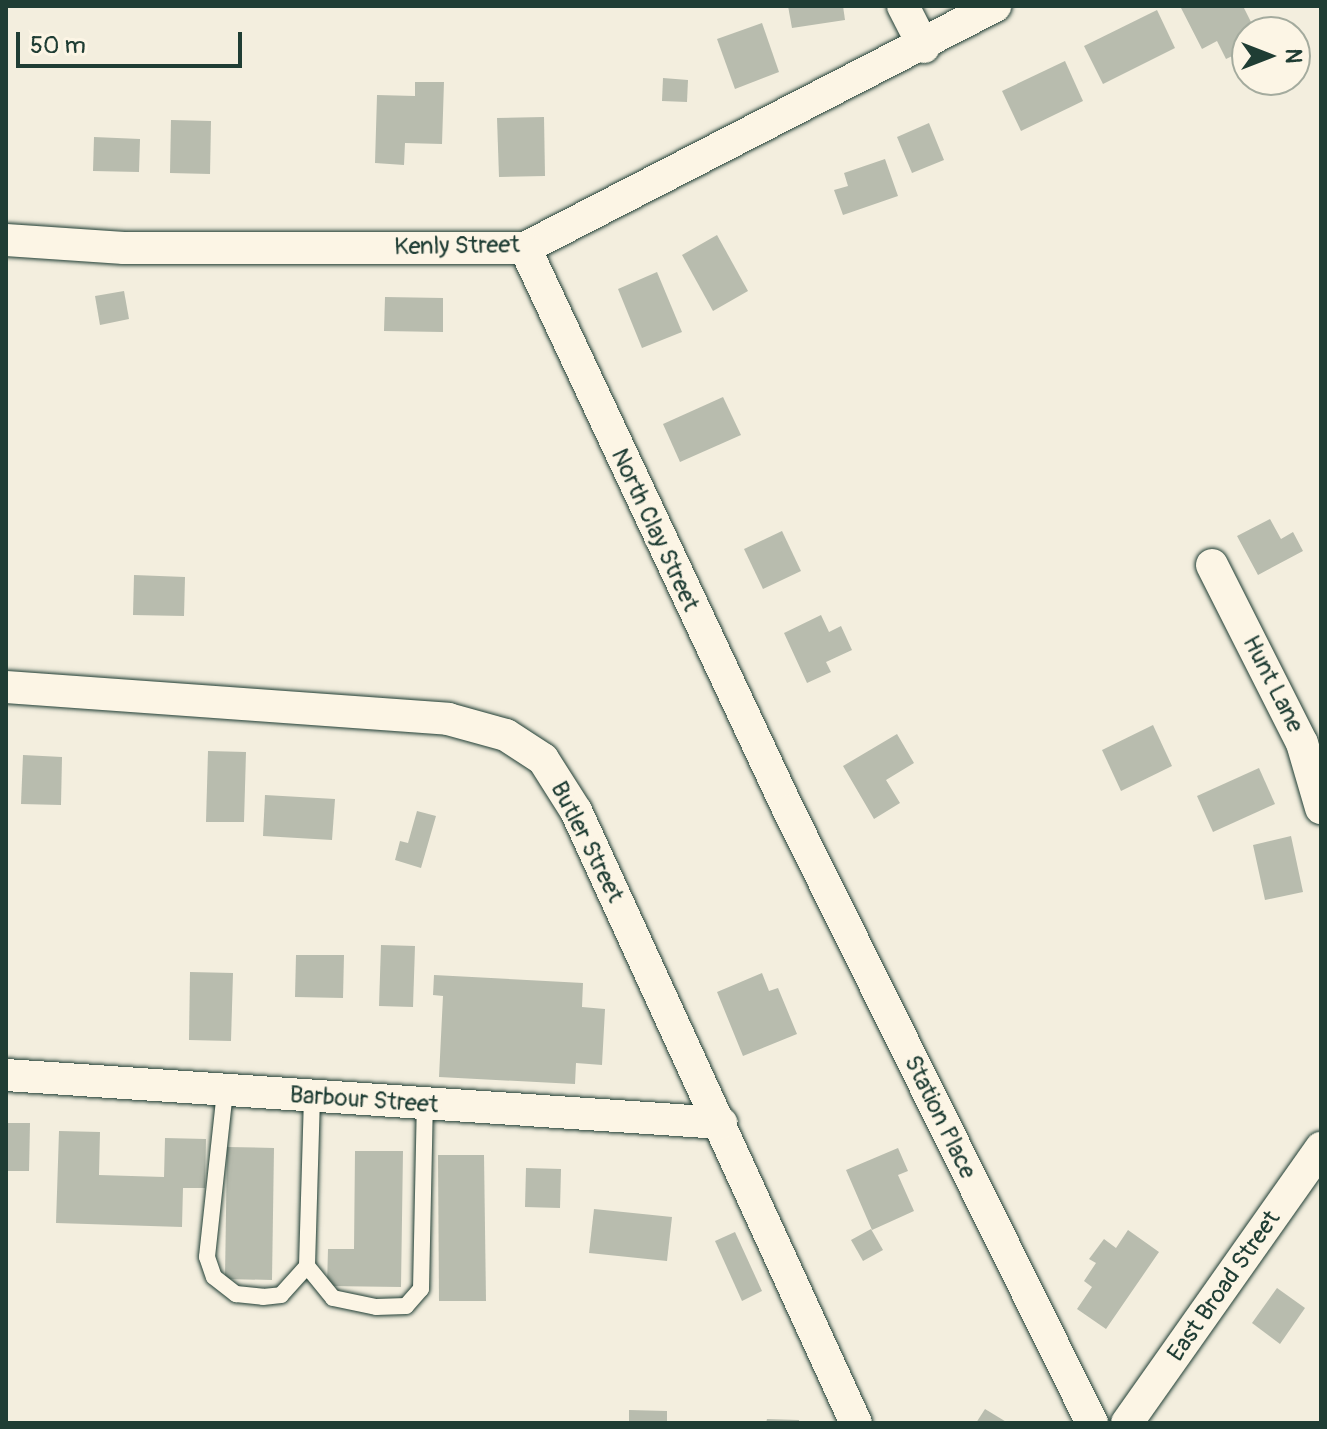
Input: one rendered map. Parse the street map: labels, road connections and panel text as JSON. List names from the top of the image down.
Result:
{
  "streets": {
    "street": [
      "Kenly Street",
      "North Clay Street",
      "Hunt Lane",
      "Butler Street",
      "Barbour Street",
      "Station Place",
      "East Broad Street"
    ]
  },
  "crossings": [
    ["Kenly Street", "North Clay Street"],
    ["North Clay Street", "Station Place"],
    ["Butler Street", "Barbour Street"]
  ],
  "scale_bar": "50 m",
  "north": "right"
}
